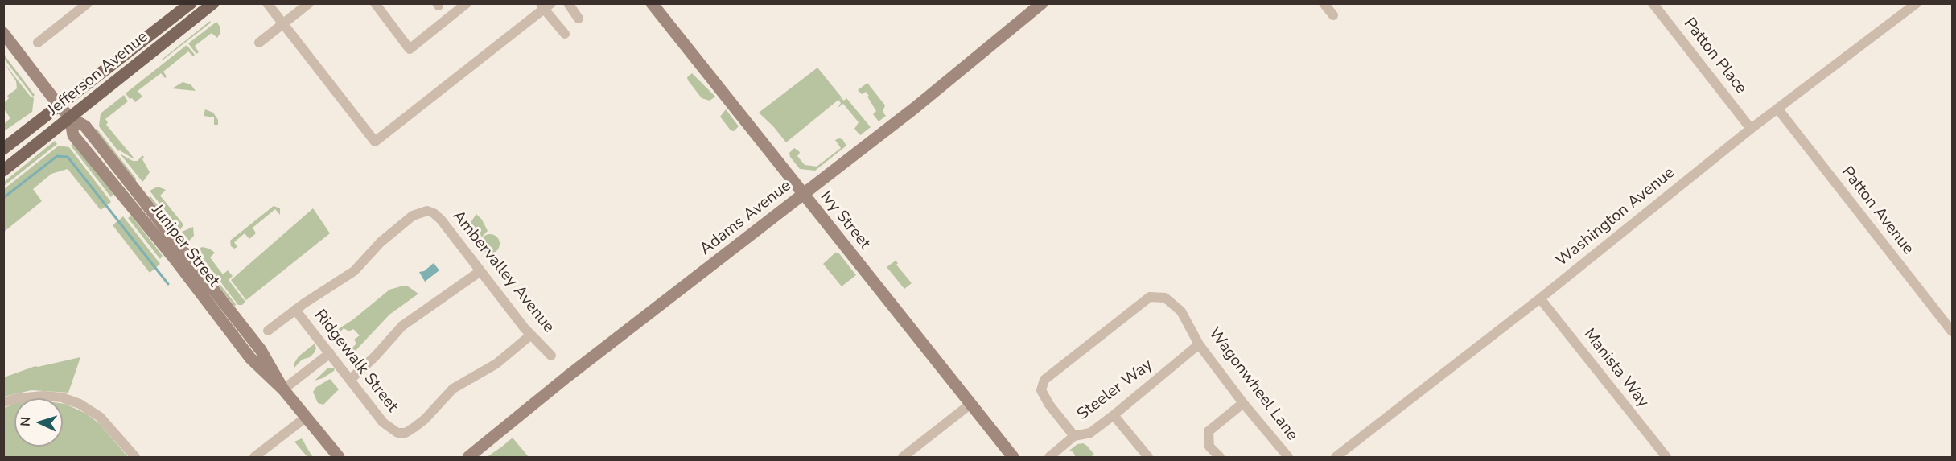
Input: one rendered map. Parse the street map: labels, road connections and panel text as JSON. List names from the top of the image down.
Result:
{
  "streets": {
    "main road": ["Jefferson Avenue"],
    "street": [
      "Patton Place",
      "Patton Avenue",
      "Washington Avenue",
      "Adams Avenue",
      "Ivy Street",
      "Juniper Street",
      "Ambervalley Avenue",
      "Ridgewalk Street",
      "Manista Way",
      "Wagonwheel Lane",
      "Steeler Way"
    ]
  },
  "crossings": [
    ["Patton Place", "Washington Avenue"],
    ["Jefferson Avenue", "Juniper Street"],
    ["Patton Avenue", "Washington Avenue"],
    ["Washington Avenue", "Manista Way"],
    ["Adams Avenue", "Ivy Street"],
    ["Ambervalley Avenue", "Ridgewalk Street"],
    ["Wagonwheel Lane", "Steeler Way"]
  ],
  "north": "left"
}
